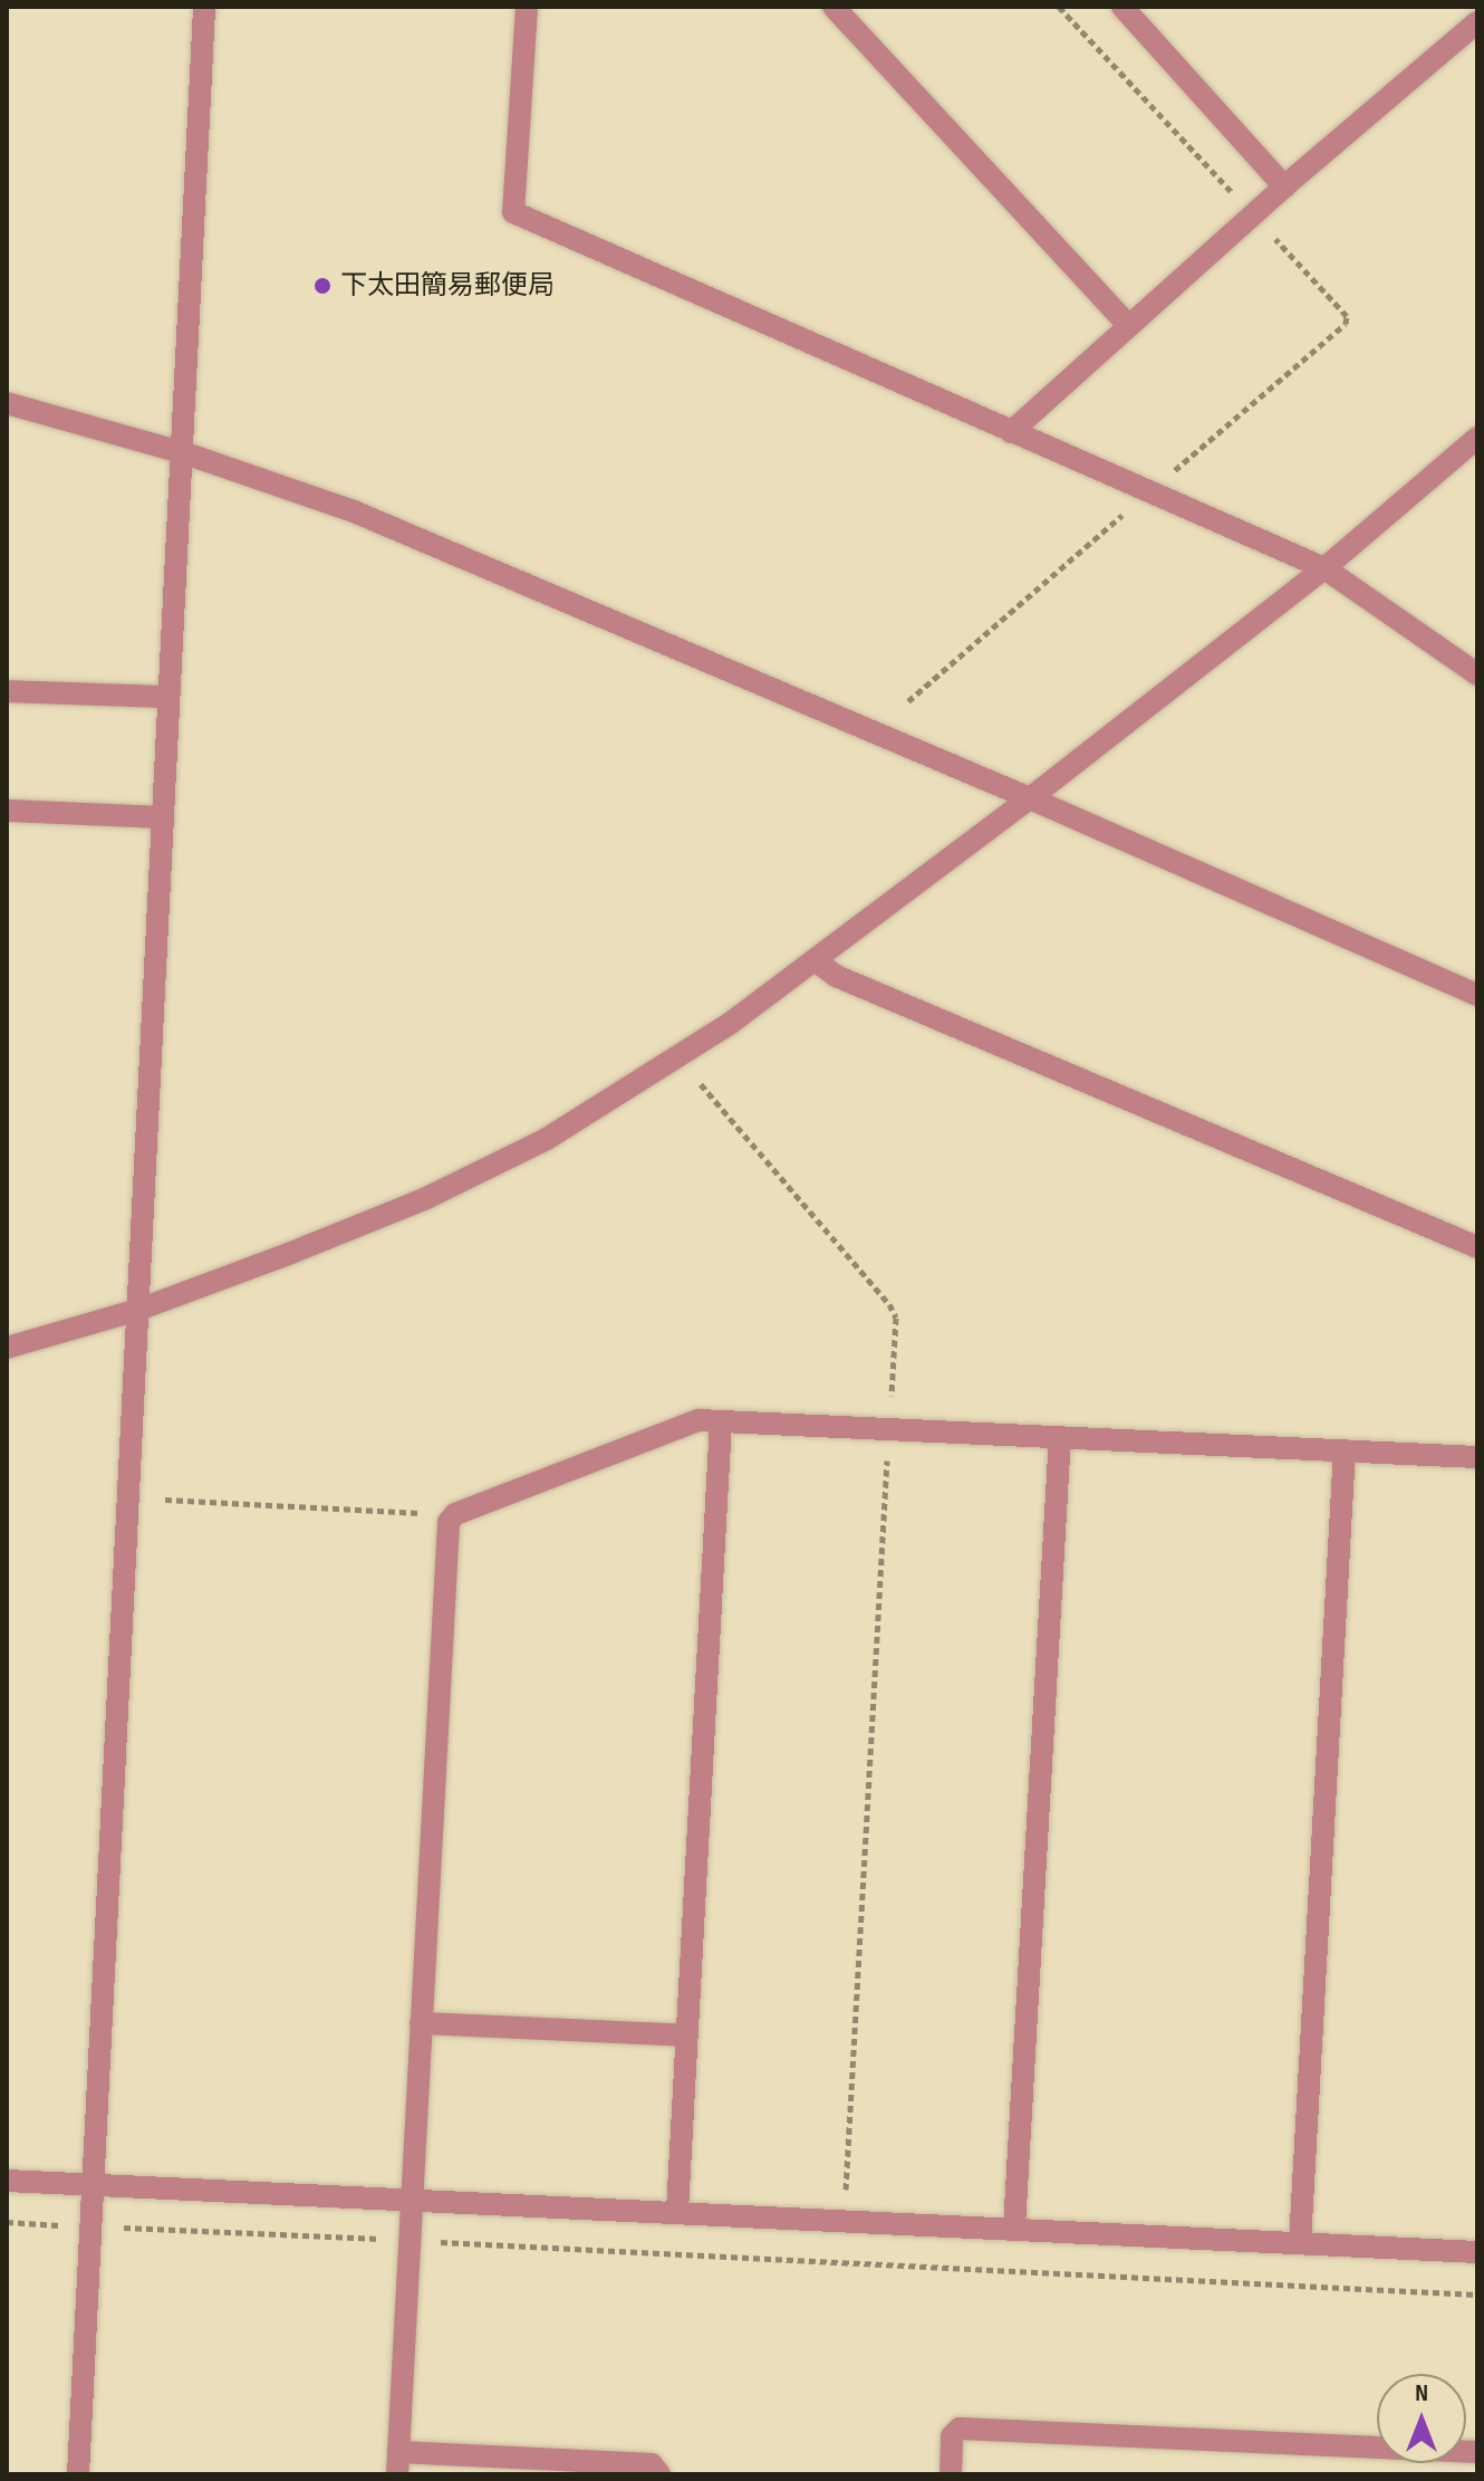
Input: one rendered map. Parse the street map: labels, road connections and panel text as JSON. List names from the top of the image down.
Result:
{
  "places": ["下太田簡易郵便局"],
  "north": "top"
}
